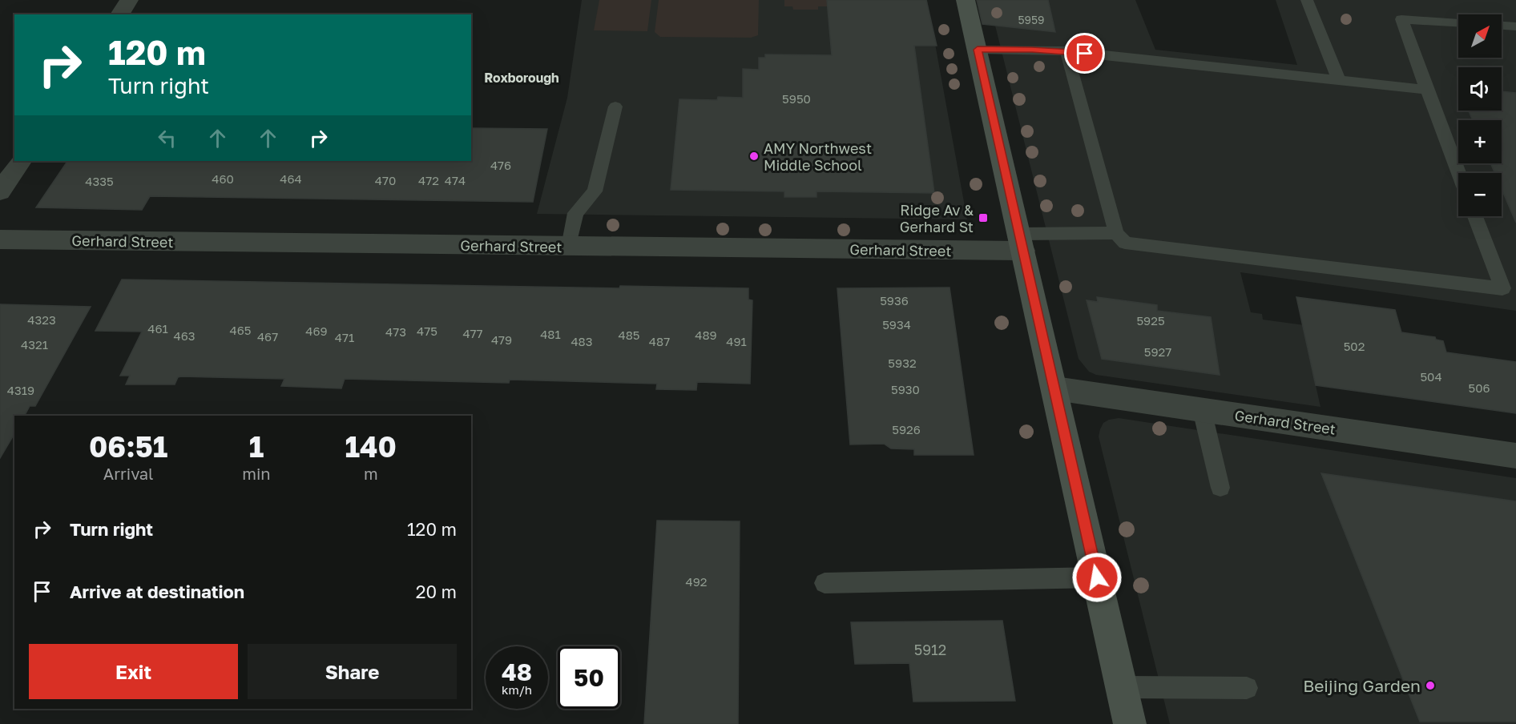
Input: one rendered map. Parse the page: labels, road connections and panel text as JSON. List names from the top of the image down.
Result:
{
  "streets": {
    "street": ["Gerhard Street"]
  },
  "districts": ["Roxborough"],
  "places": {
    "other": ["AMY Northwest Middle School", "Beijing Garden"],
    "transit": ["Ridge Av & Gerhard St"]
  },
  "house_numbers": [
    "5959",
    "5950",
    "476",
    "460",
    "464",
    "470",
    "472",
    "474",
    "4335",
    "5936",
    "4323",
    "5925",
    "5934",
    "461",
    "465",
    "469",
    "475",
    "473",
    "477",
    "481",
    "485",
    "489",
    "463",
    "467",
    "471",
    "479",
    "483",
    "487",
    "491",
    "4321",
    "502",
    "5927",
    "5932",
    "504",
    "506",
    "5930",
    "4319",
    "5926",
    "492",
    "5912"
  ],
  "north": "top right",
  "page": {
    "map_buttons": ["+", "−"],
    "turn": ["120 m", "Turn right"],
    "eta": [
      "06:51",
      "Arrival",
      "1",
      "min",
      "140",
      "m"
    ],
    "list": [
      {
        "name": "Turn right",
        "value": "120 m"
      },
      {
        "name": "Arrive at destination",
        "value": "20 m"
      }
    ],
    "buttons": ["Exit", "Share"],
    "speed": "48 km/h",
    "limit": "50"
  }
}
